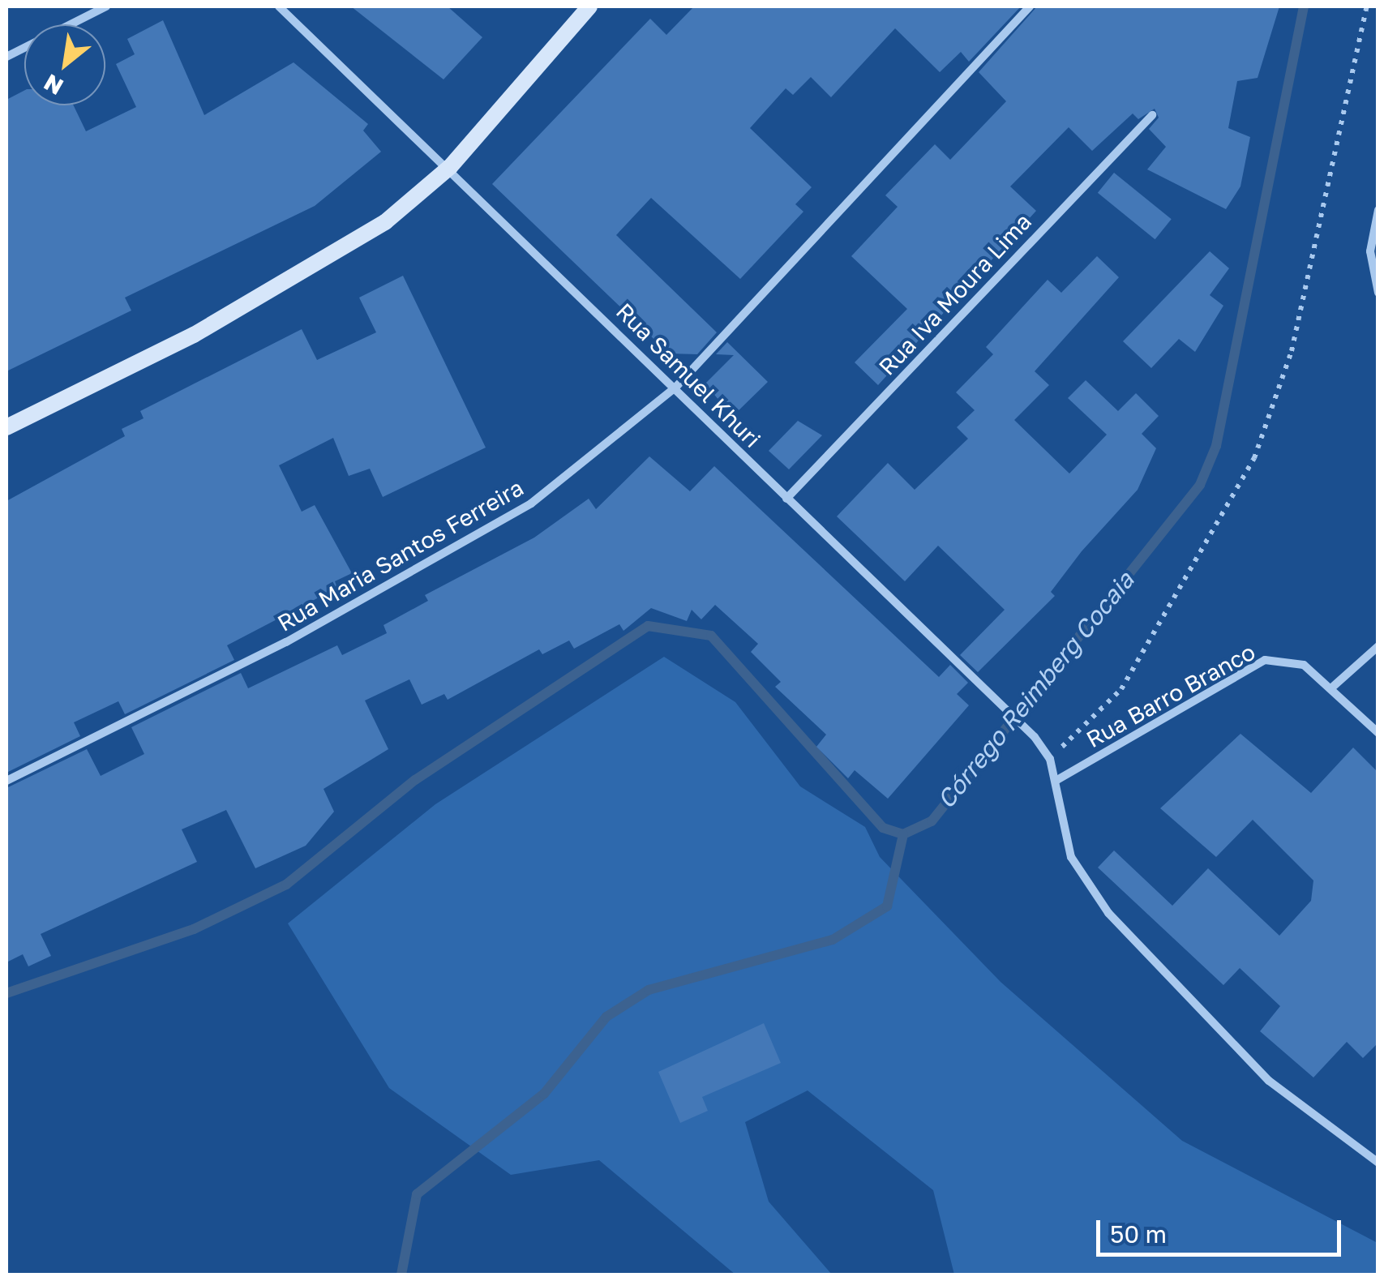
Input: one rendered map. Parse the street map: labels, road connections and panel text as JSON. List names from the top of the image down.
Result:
{
  "streets": {
    "street": [
      "Rua Iva Moura Lima",
      "Rua Samuel Khuri",
      "Rua Maria Santos Ferreira",
      "Rua Barro Branco"
    ]
  },
  "crossings": [
    ["Rua Iva Moura Lima", "Rua Samuel Khuri"],
    ["Rua Samuel Khuri", "Rua Maria Santos Ferreira"],
    ["Rua Samuel Khuri", "Rua Barro Branco"]
  ],
  "water": ["Córrego Reimberg Cocaia"],
  "scale_bar": "50 m",
  "north": "bottom left"
}
